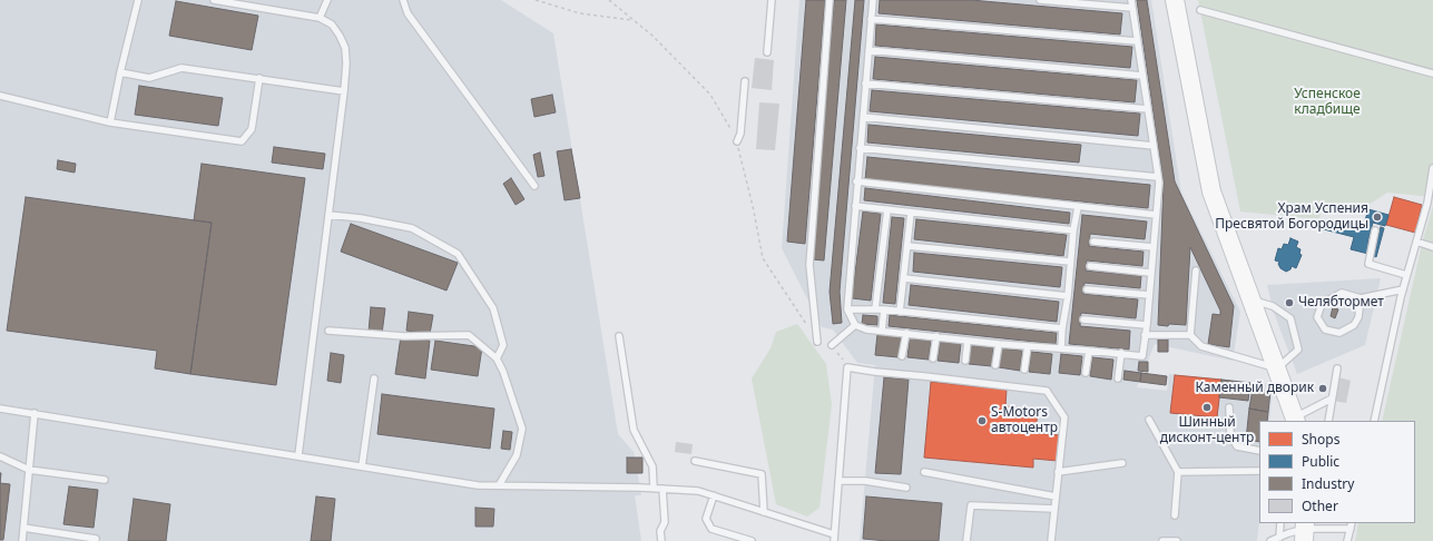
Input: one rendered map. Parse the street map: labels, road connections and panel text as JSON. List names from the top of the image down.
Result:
{
  "parks": ["Успенское кладбище"],
  "places": [
    "Храм Успения Пресвятой Богородицы",
    "Челябтормет",
    "Каменный дворик",
    "Шинный дисконт-центр",
    "S-Motors автоцентр"
  ],
  "legend": [
    "Shops",
    "Public",
    "Industry",
    "Other"
  ]
}
